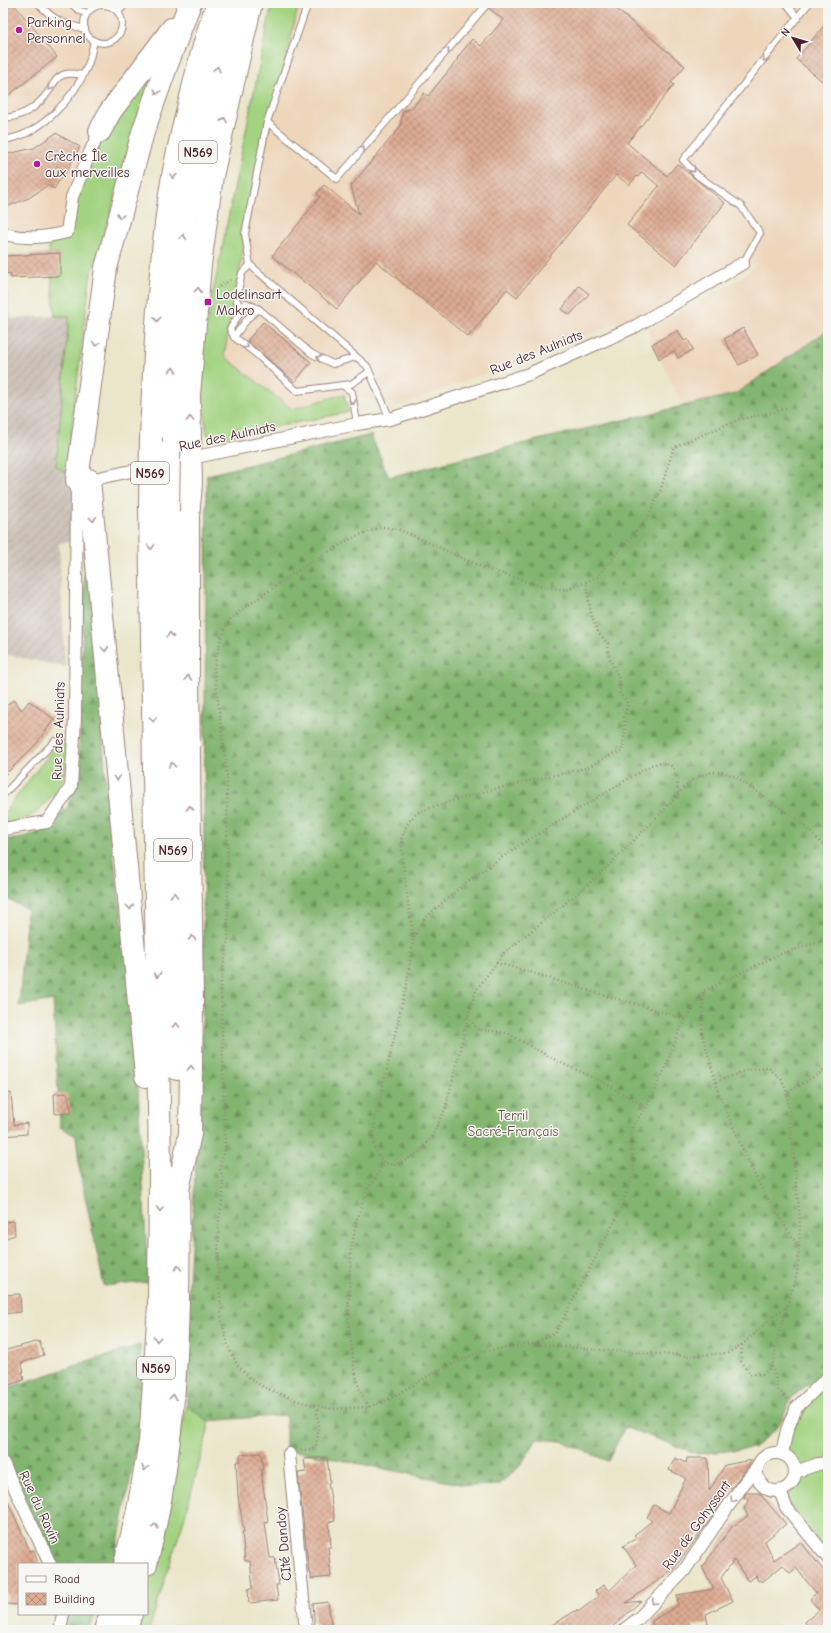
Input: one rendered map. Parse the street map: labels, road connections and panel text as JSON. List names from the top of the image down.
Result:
{
  "streets": {
    "highway": ["N569"],
    "street": [
      "Rue des Aulniats",
      "Rue du Ravin",
      "Rue de Gohyssart",
      "CIté Dandoy"
    ]
  },
  "one_way": ["Rue de Gohyssart"],
  "parks": ["Terril Sacré-Français"],
  "places": {
    "other": ["Parking Personnel", "Crèche Île aux merveilles"],
    "transit": ["Lodelinsart Makro"]
  },
  "legend": ["Road", "Building"],
  "north": "top left"
}
